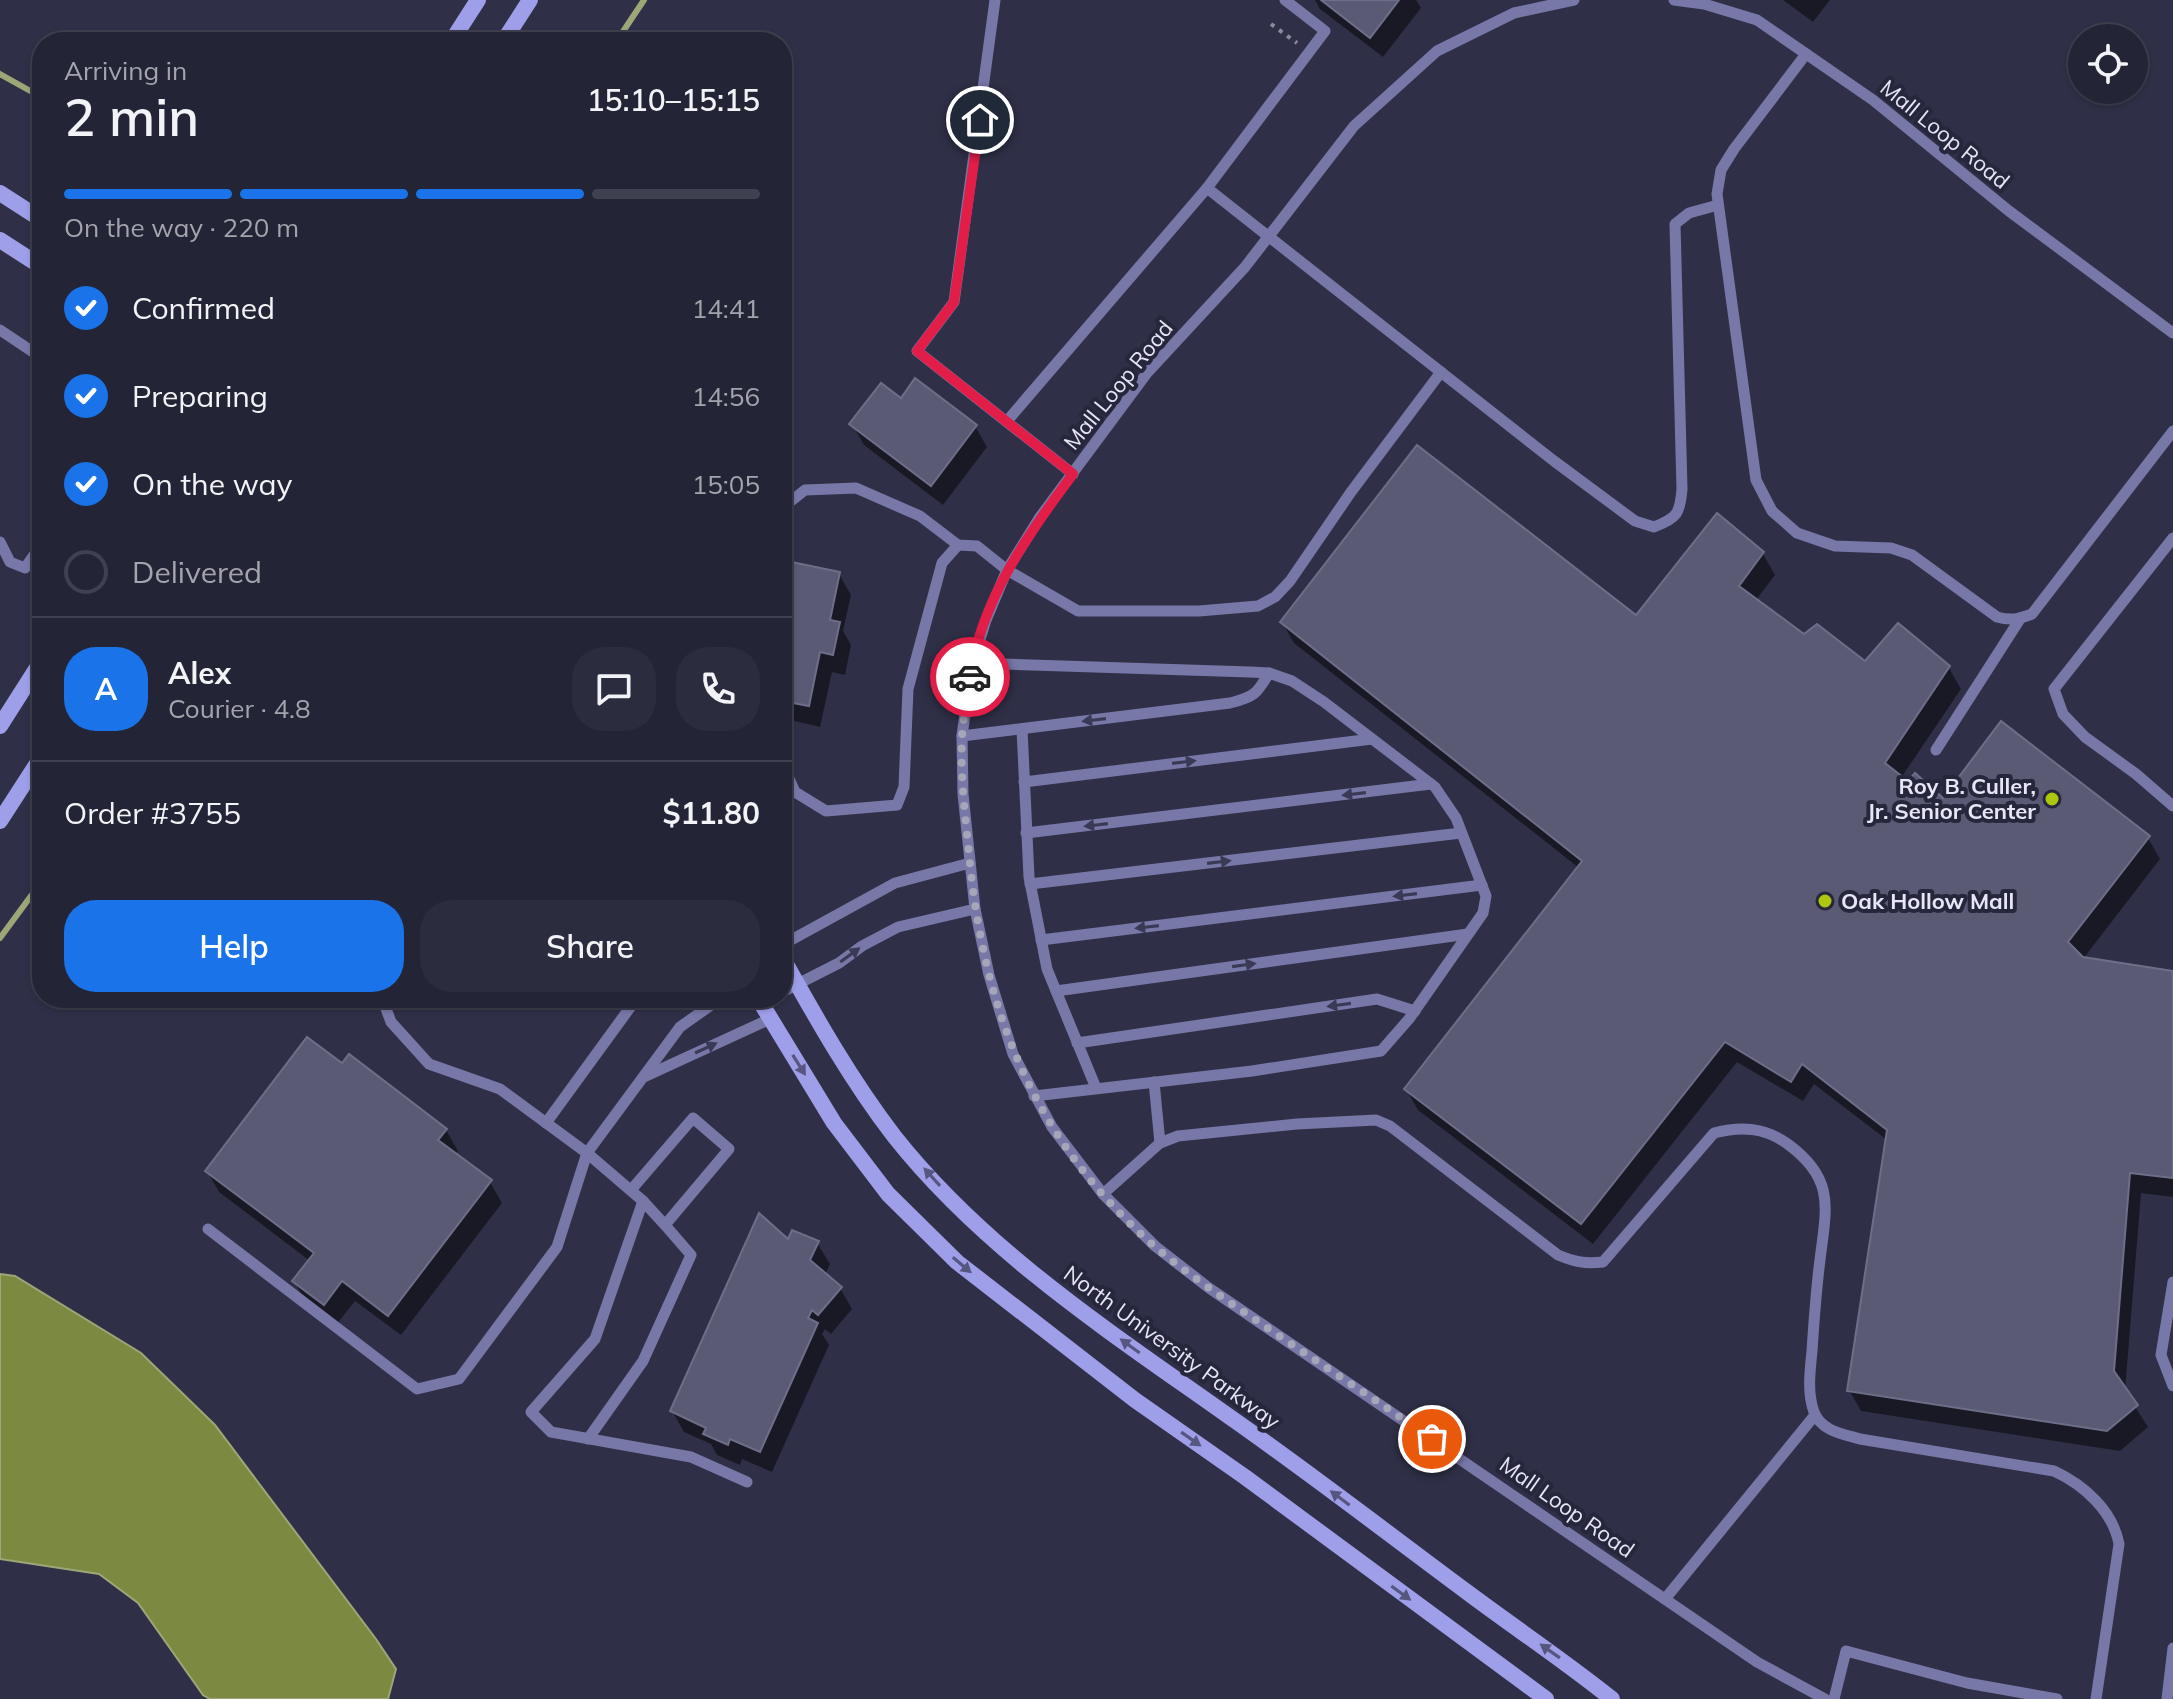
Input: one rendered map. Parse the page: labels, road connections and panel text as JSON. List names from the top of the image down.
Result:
{
  "streets": {
    "main road": ["North University Parkway"],
    "lane": ["Mall Loop Road"]
  },
  "places": ["Roy B. Culler, Jr. Senior Center", "Oak Hollow Mall"],
  "page": {
    "heading": ["2 min", "Arriving in", "15:10–15:15"],
    "panel": [
      "Alex",
      "Courier · 4.8",
      "Order #3755",
      "$11.80"
    ],
    "bar": "On the way · 220 m",
    "list": [
      ["Confirmed", "14:41"],
      ["Preparing", "14:56"],
      ["On the way", "15:05"],
      "Delivered"
    ],
    "round": "A",
    "buttons": ["Help", "Share"]
  }
}
